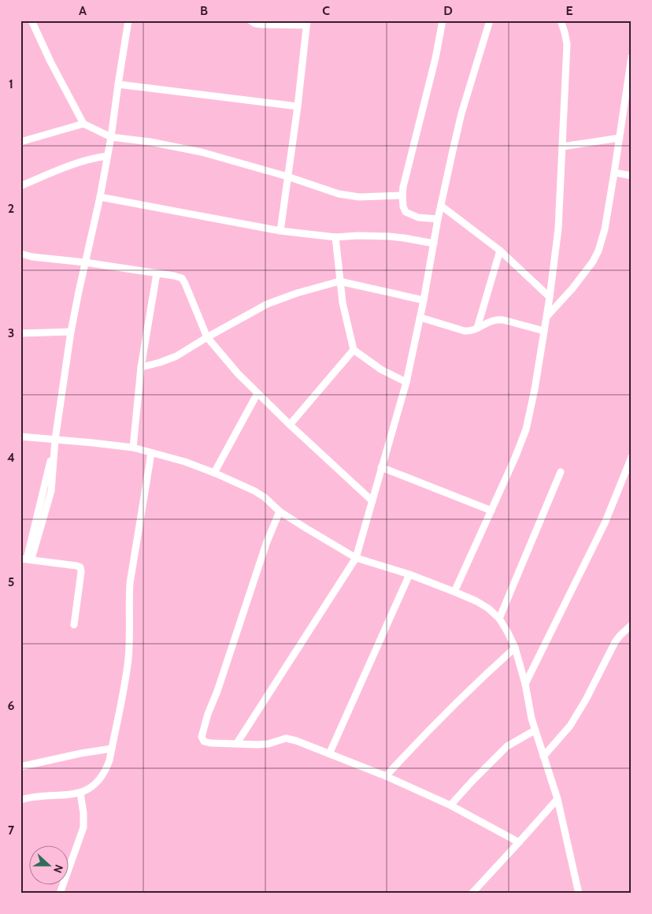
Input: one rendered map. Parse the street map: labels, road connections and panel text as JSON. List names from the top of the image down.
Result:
{
  "north": "right",
  "grid": {
    "columns": [
      "A",
      "B",
      "C",
      "D",
      "E"
    ],
    "rows": [
      "1",
      "2",
      "3",
      "4",
      "5",
      "6",
      "7"
    ]
  }
}
